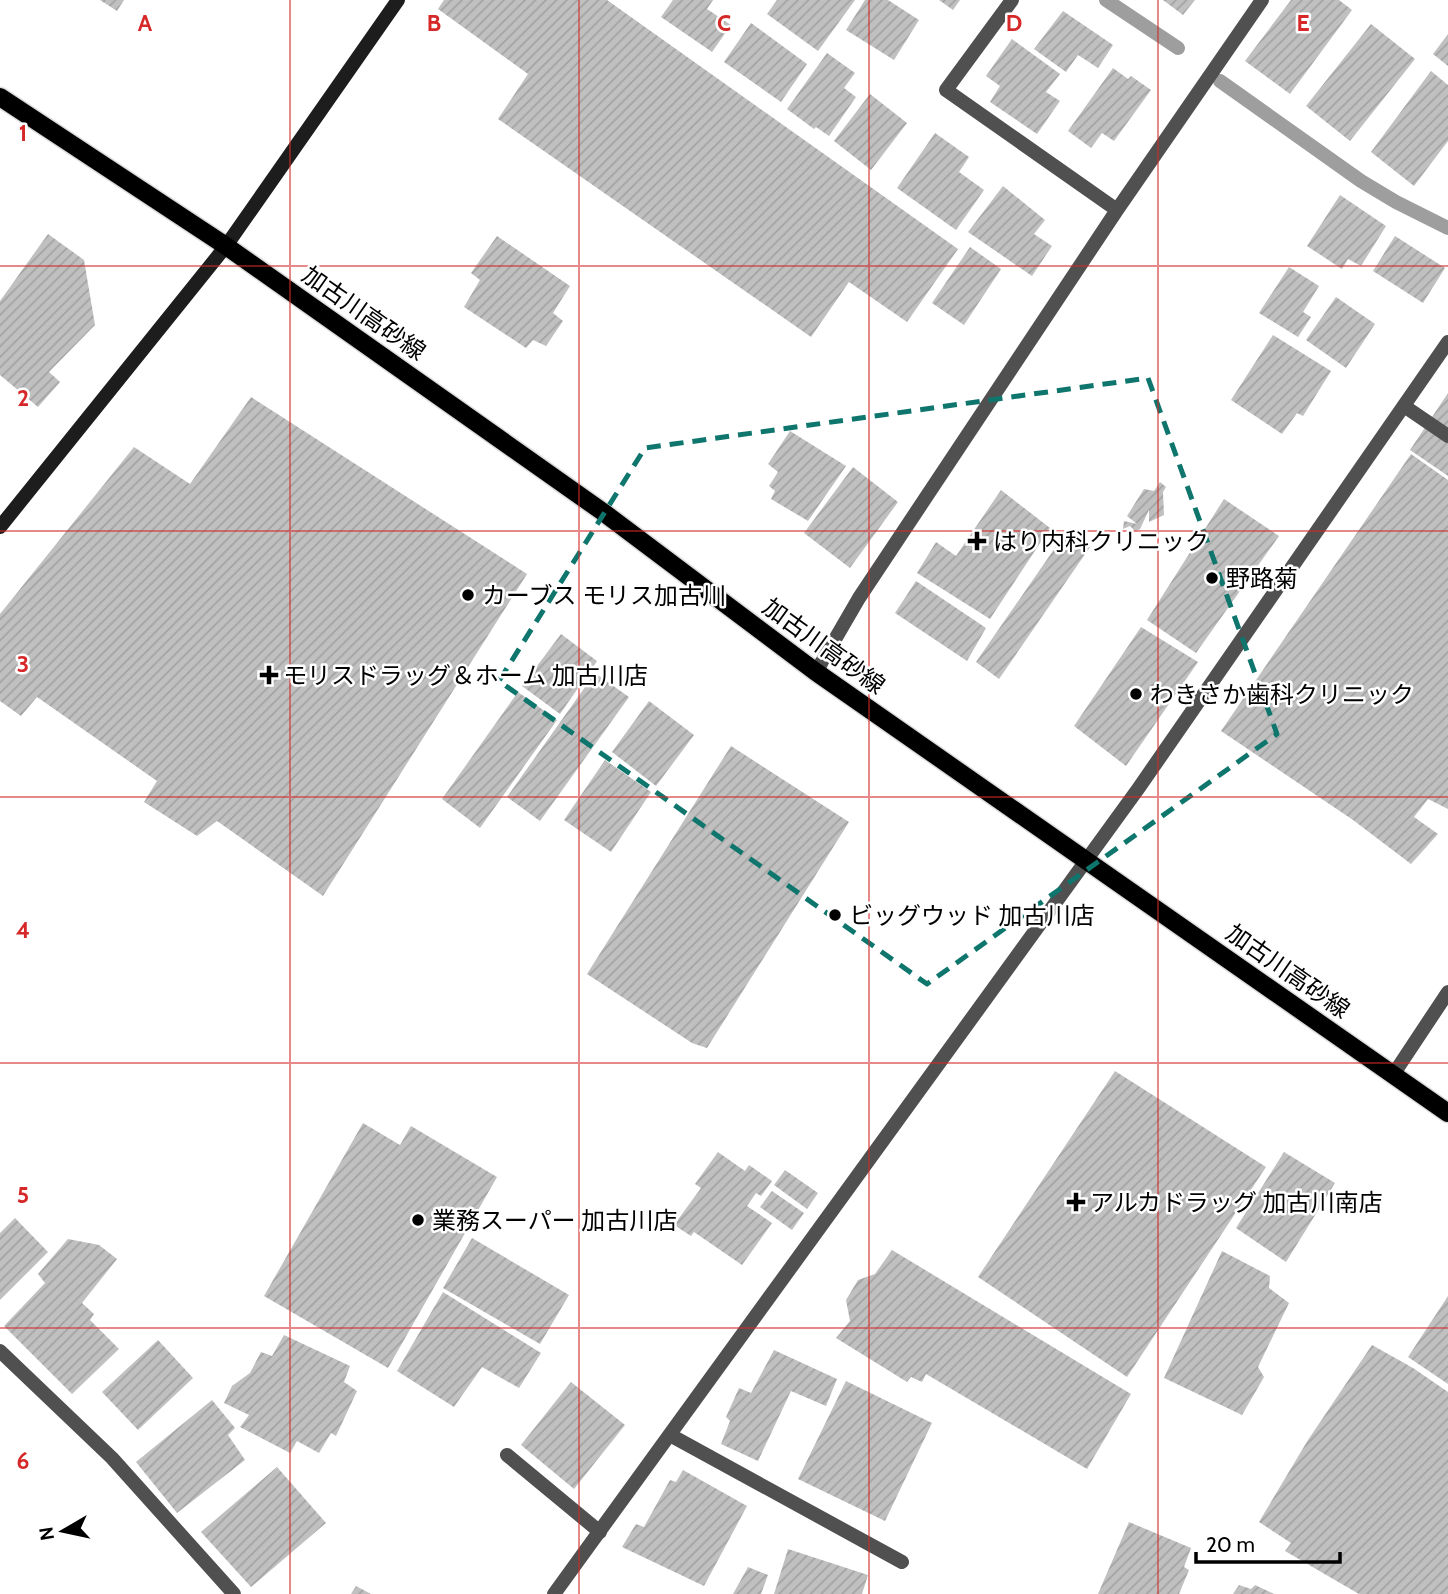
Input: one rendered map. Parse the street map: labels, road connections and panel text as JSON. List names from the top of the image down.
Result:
{
  "streets": {
    "main road": ["加古川高砂線"]
  },
  "places": {
    "health": ["はり内科クリニック", "モリスドラッグ＆ホーム 加古川店", "アルカドラッグ 加古川南店"],
    "other": [
      "野路菊",
      "カーブス モリス加古川",
      "わきさか歯科クリニック",
      "ビッグウッド 加古川店",
      "業務スーパー 加古川店"
    ]
  },
  "scale_bar": "20 m",
  "north": "left",
  "grid": {
    "columns": [
      "A",
      "B",
      "C",
      "D",
      "E"
    ],
    "rows": [
      "1",
      "2",
      "3",
      "4",
      "5",
      "6"
    ]
  }
}
